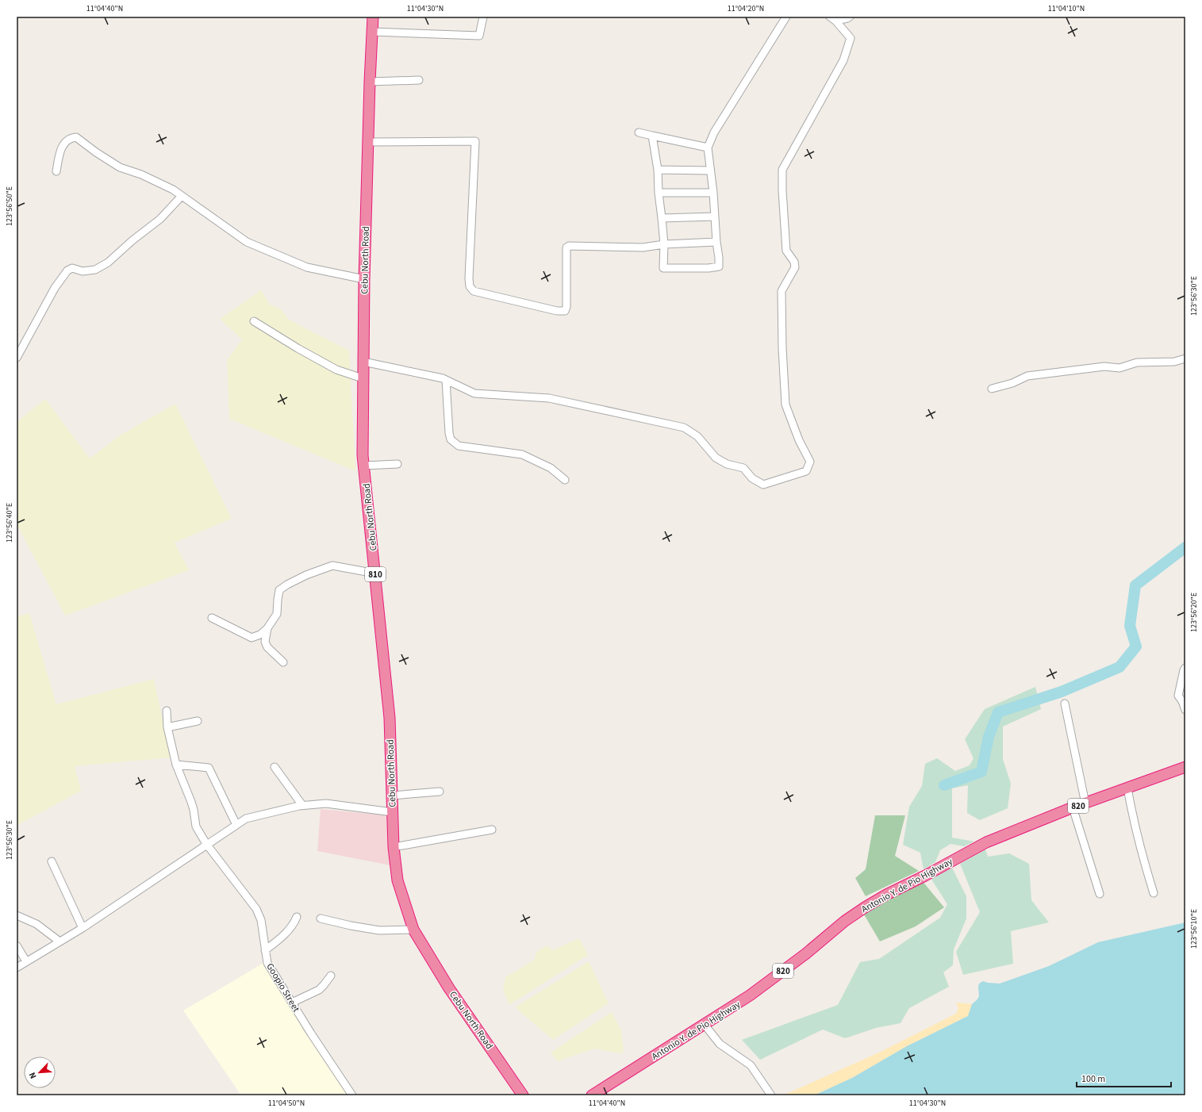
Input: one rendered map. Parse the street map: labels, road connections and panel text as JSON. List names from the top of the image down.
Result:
{
  "streets": {
    "highway": [
      "Cebu North Road",
      "810",
      "820",
      "Antonio Y. de Pio Highway"
    ],
    "street": ["Goopio Street"]
  },
  "scale_bar": "100 m",
  "north": "bottom left",
  "coordinates": [
    "11°04'40\"N",
    "11°04'30\"N",
    "11°04'20\"N",
    "11°04'10\"N",
    "123°56'50\"E",
    "123°56'30\"E",
    "123°56'40\"E",
    "123°56'20\"E",
    "123°56'10\"E",
    "11°04'50\"N"
  ]
}
